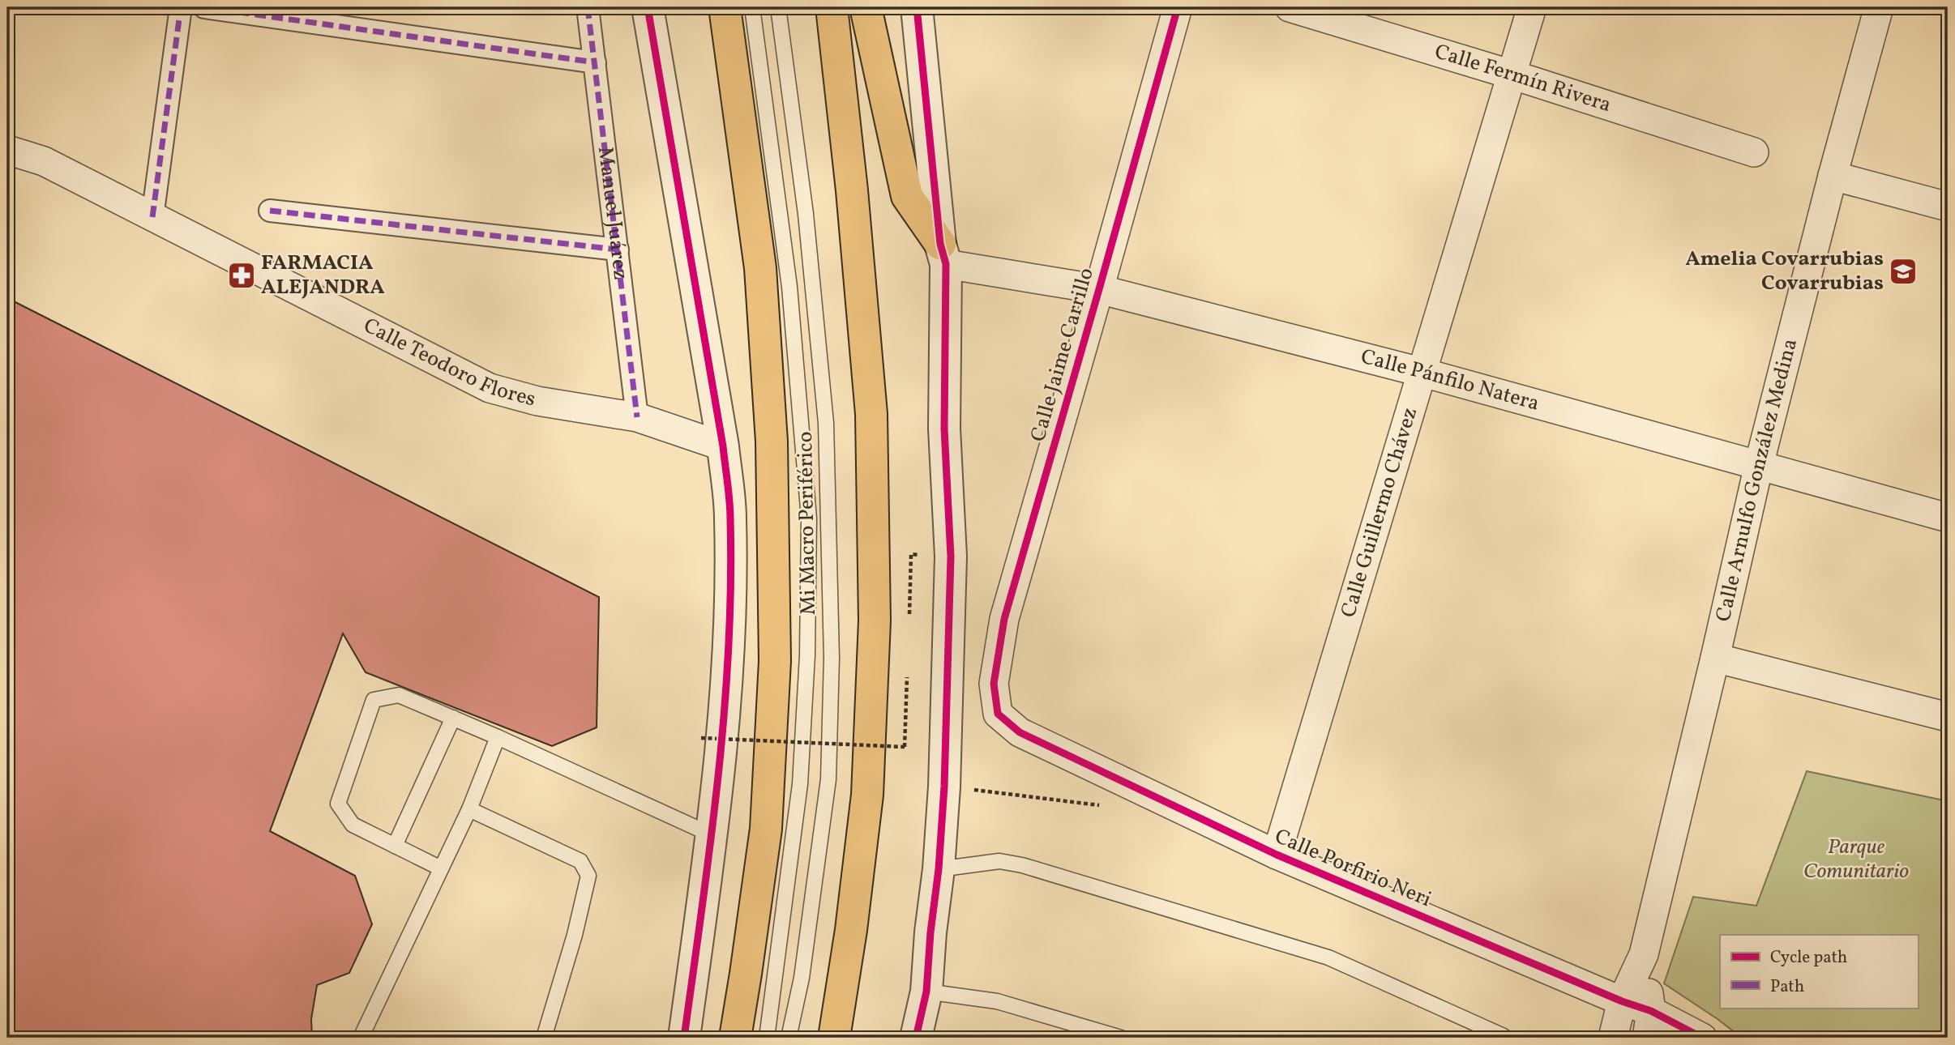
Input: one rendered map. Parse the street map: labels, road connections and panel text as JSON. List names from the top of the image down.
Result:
{
  "streets": {
    "street": [
      "Calle Fermín Rivera",
      "Manuel Juárez",
      "Calle Jaime Carrillo",
      "Calle Teodoro Flores",
      "Calle Pánfilo Natera",
      "Calle Arnulfo González Medina",
      "Calle Guillermo Chávez",
      "Calle Porfirio Neri"
    ],
    "lane": ["Mi Macro Periférico"]
  },
  "crossings": [
    ["Calle Fermín Rivera", "Calle Guillermo Chávez"],
    ["Manuel Juárez", "Calle Teodoro Flores"],
    ["Calle Jaime Carrillo", "Calle Pánfilo Natera"],
    ["Calle Jaime Carrillo", "Calle Porfirio Neri"],
    ["Calle Pánfilo Natera", "Calle Arnulfo González Medina"],
    ["Calle Pánfilo Natera", "Calle Guillermo Chávez"],
    ["Calle Arnulfo González Medina", "Calle Porfirio Neri"],
    ["Calle Guillermo Chávez", "Calle Porfirio Neri"]
  ],
  "parks": ["Parque Comunitario"],
  "places": {
    "school or university": ["Amelia Covarrubias Covarrubias"],
    "pharmacy": ["FARMACIA ALEJANDRA"]
  },
  "legend": ["Cycle path", "Path"]
}
